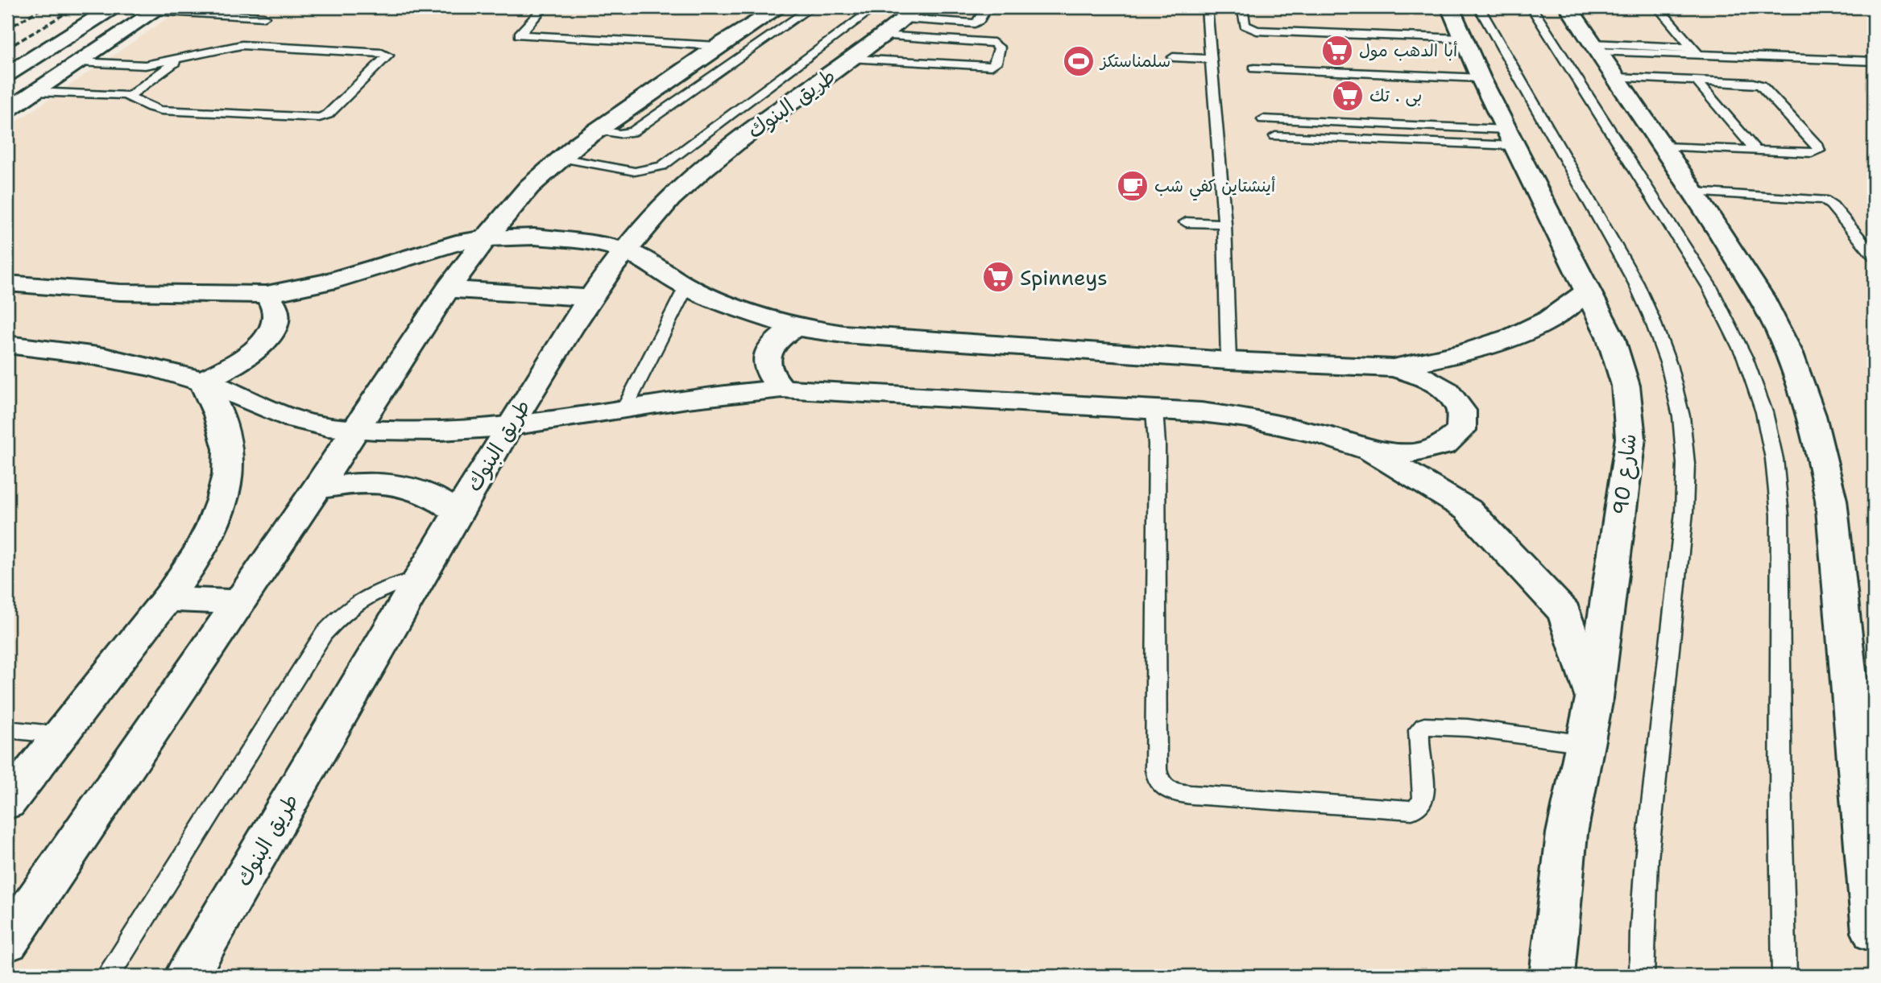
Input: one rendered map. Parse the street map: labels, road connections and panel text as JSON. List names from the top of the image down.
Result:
{
  "streets": {
    "main road": ["طريق البنوك", "شارع 90"]
  },
  "places": {
    "supermarket": ["أبا الدهب مول", "بى . تك", "Spinneys"],
    "sports": ["سلمناستكز"],
    "cafe": ["أينشتاين كفي شب"]
  }
}
